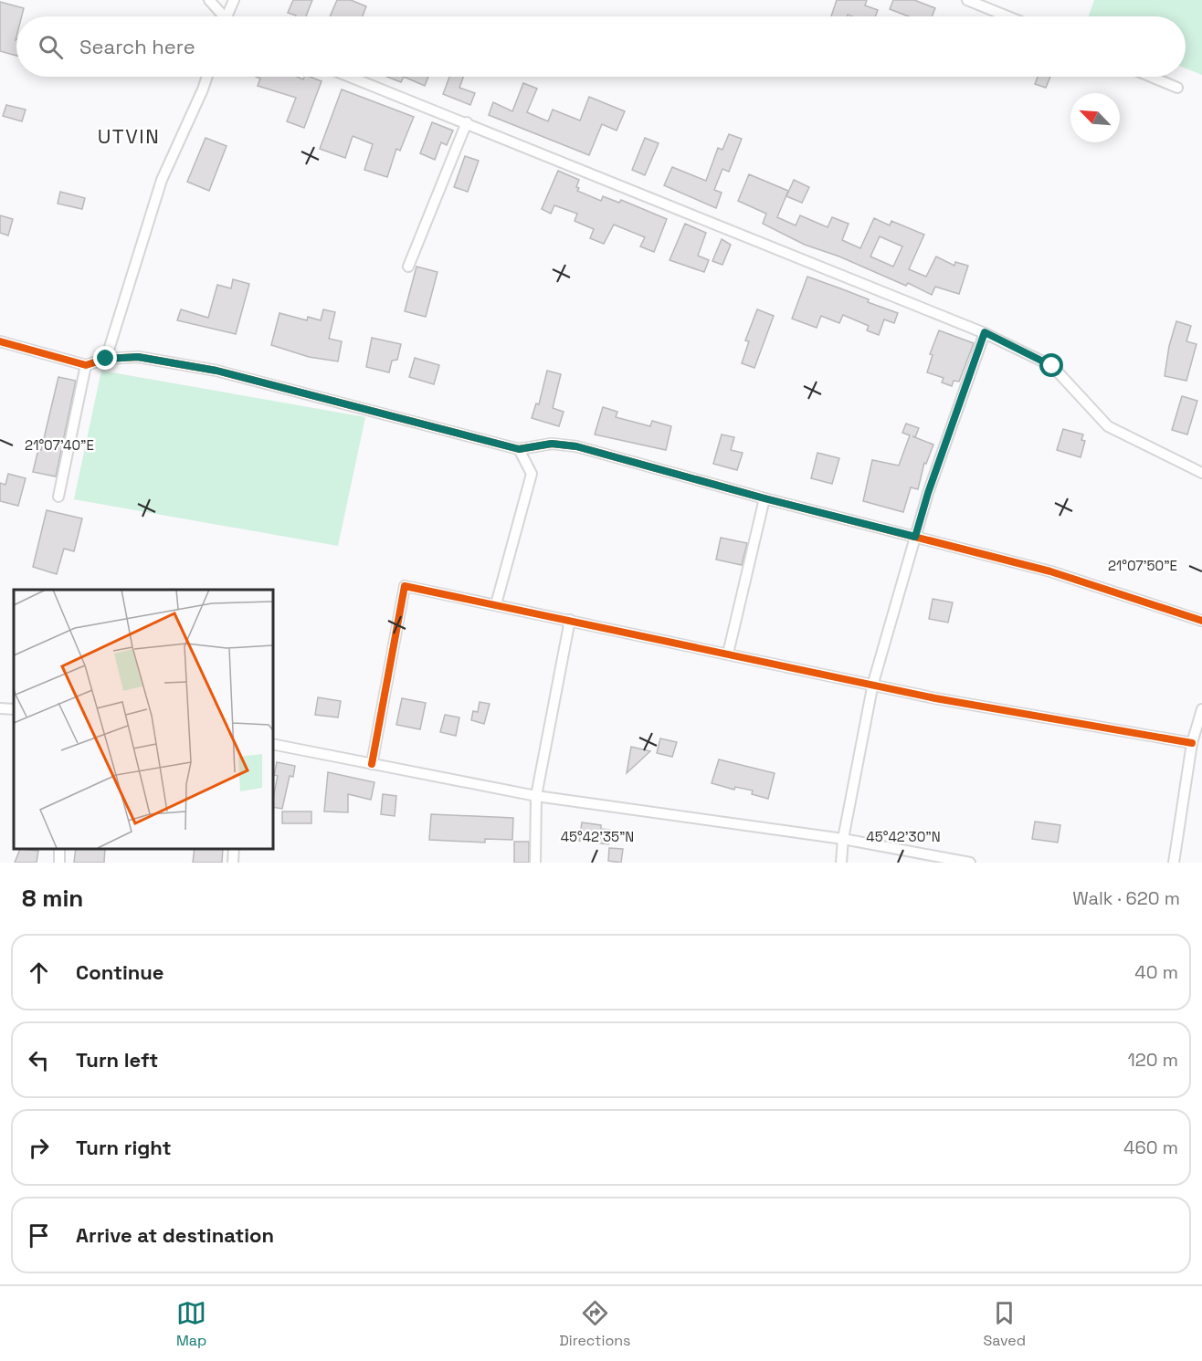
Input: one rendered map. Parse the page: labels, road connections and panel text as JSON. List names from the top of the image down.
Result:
{
  "districts": ["UTVIN"],
  "north": "top left",
  "page": {
    "search": "Search here",
    "heading": ["8 min", "Walk · 620 m"],
    "list": [
      ["Continue", "40 m"],
      ["Turn left", "120 m"],
      ["Turn right", "460 m"],
      "Arrive at destination"
    ],
    "nav": ["Map", "Directions", "Saved"]
  },
  "coordinates": [
    "21°07'40\"E",
    "21°07'50\"E",
    "45°42'35\"N",
    "45°42'30\"N"
  ]
}
